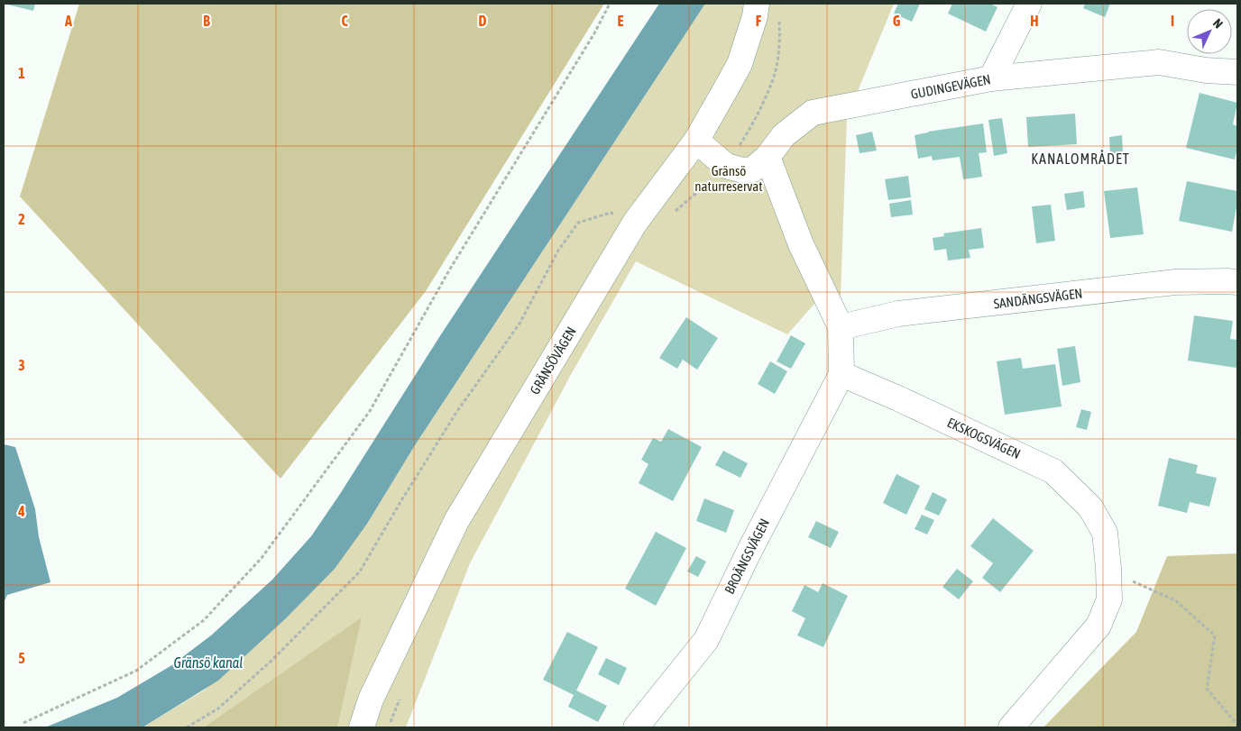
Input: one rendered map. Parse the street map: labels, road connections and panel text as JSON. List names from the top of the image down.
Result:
{
  "streets": {
    "street": [
      "GUDINGEVÄGEN",
      "SANDÄNGSVÄGEN",
      "GRÄNSÖVÄGEN",
      "EKSKOGSVÄGEN",
      "BROÄNGSVÄGEN"
    ]
  },
  "crossings": [
    ["GUDINGEVÄGEN", "GRÄNSÖVÄGEN"],
    ["EKSKOGSVÄGEN", "BROÄNGSVÄGEN"]
  ],
  "districts": ["KANALOMRÅDET"],
  "water": ["Gränsö kanal"],
  "parks": ["Gränsö naturreservat"],
  "north": "top right",
  "grid": {
    "columns": [
      "A",
      "B",
      "C",
      "D",
      "E",
      "F",
      "G",
      "H",
      "I"
    ],
    "rows": [
      "1",
      "2",
      "3",
      "4",
      "5"
    ]
  }
}
